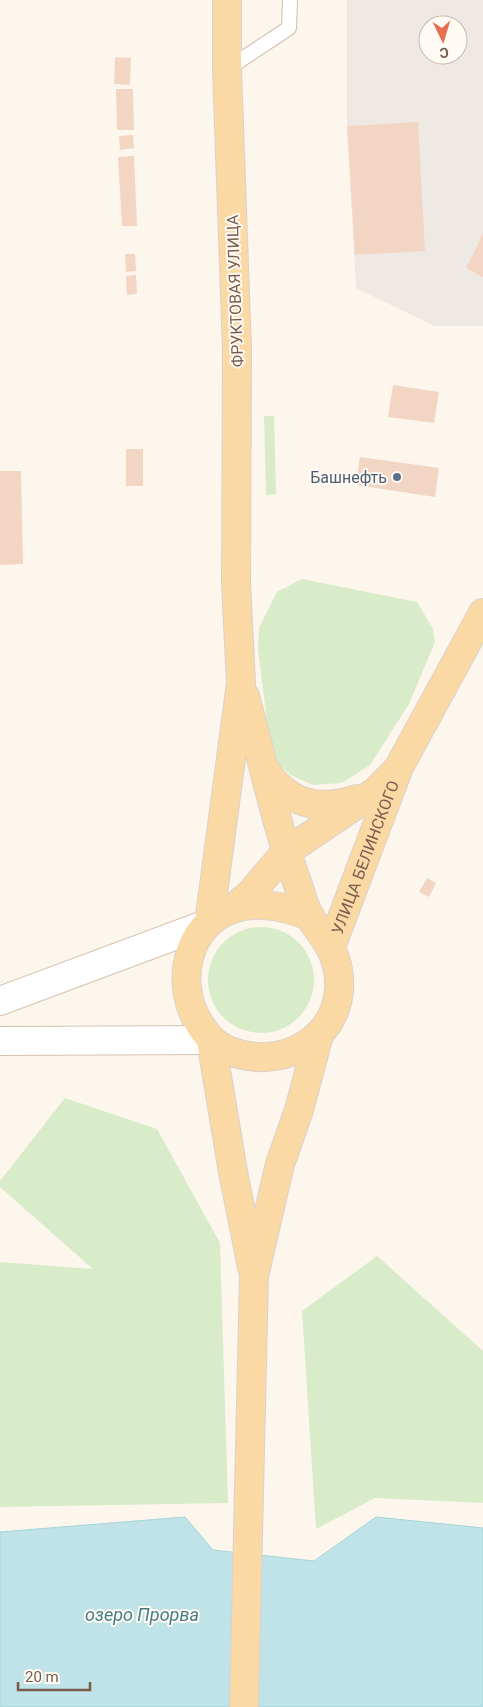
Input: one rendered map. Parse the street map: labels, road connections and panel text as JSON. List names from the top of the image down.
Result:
{
  "streets": {
    "main road": ["ФРУКТОВАЯ УЛИЦА", "УЛИЦА БЕЛИНСКОГО"]
  },
  "water": ["озеро Прорва"],
  "places": ["Башнефть"],
  "scale_bar": "20 m",
  "north": "bottom"
}
